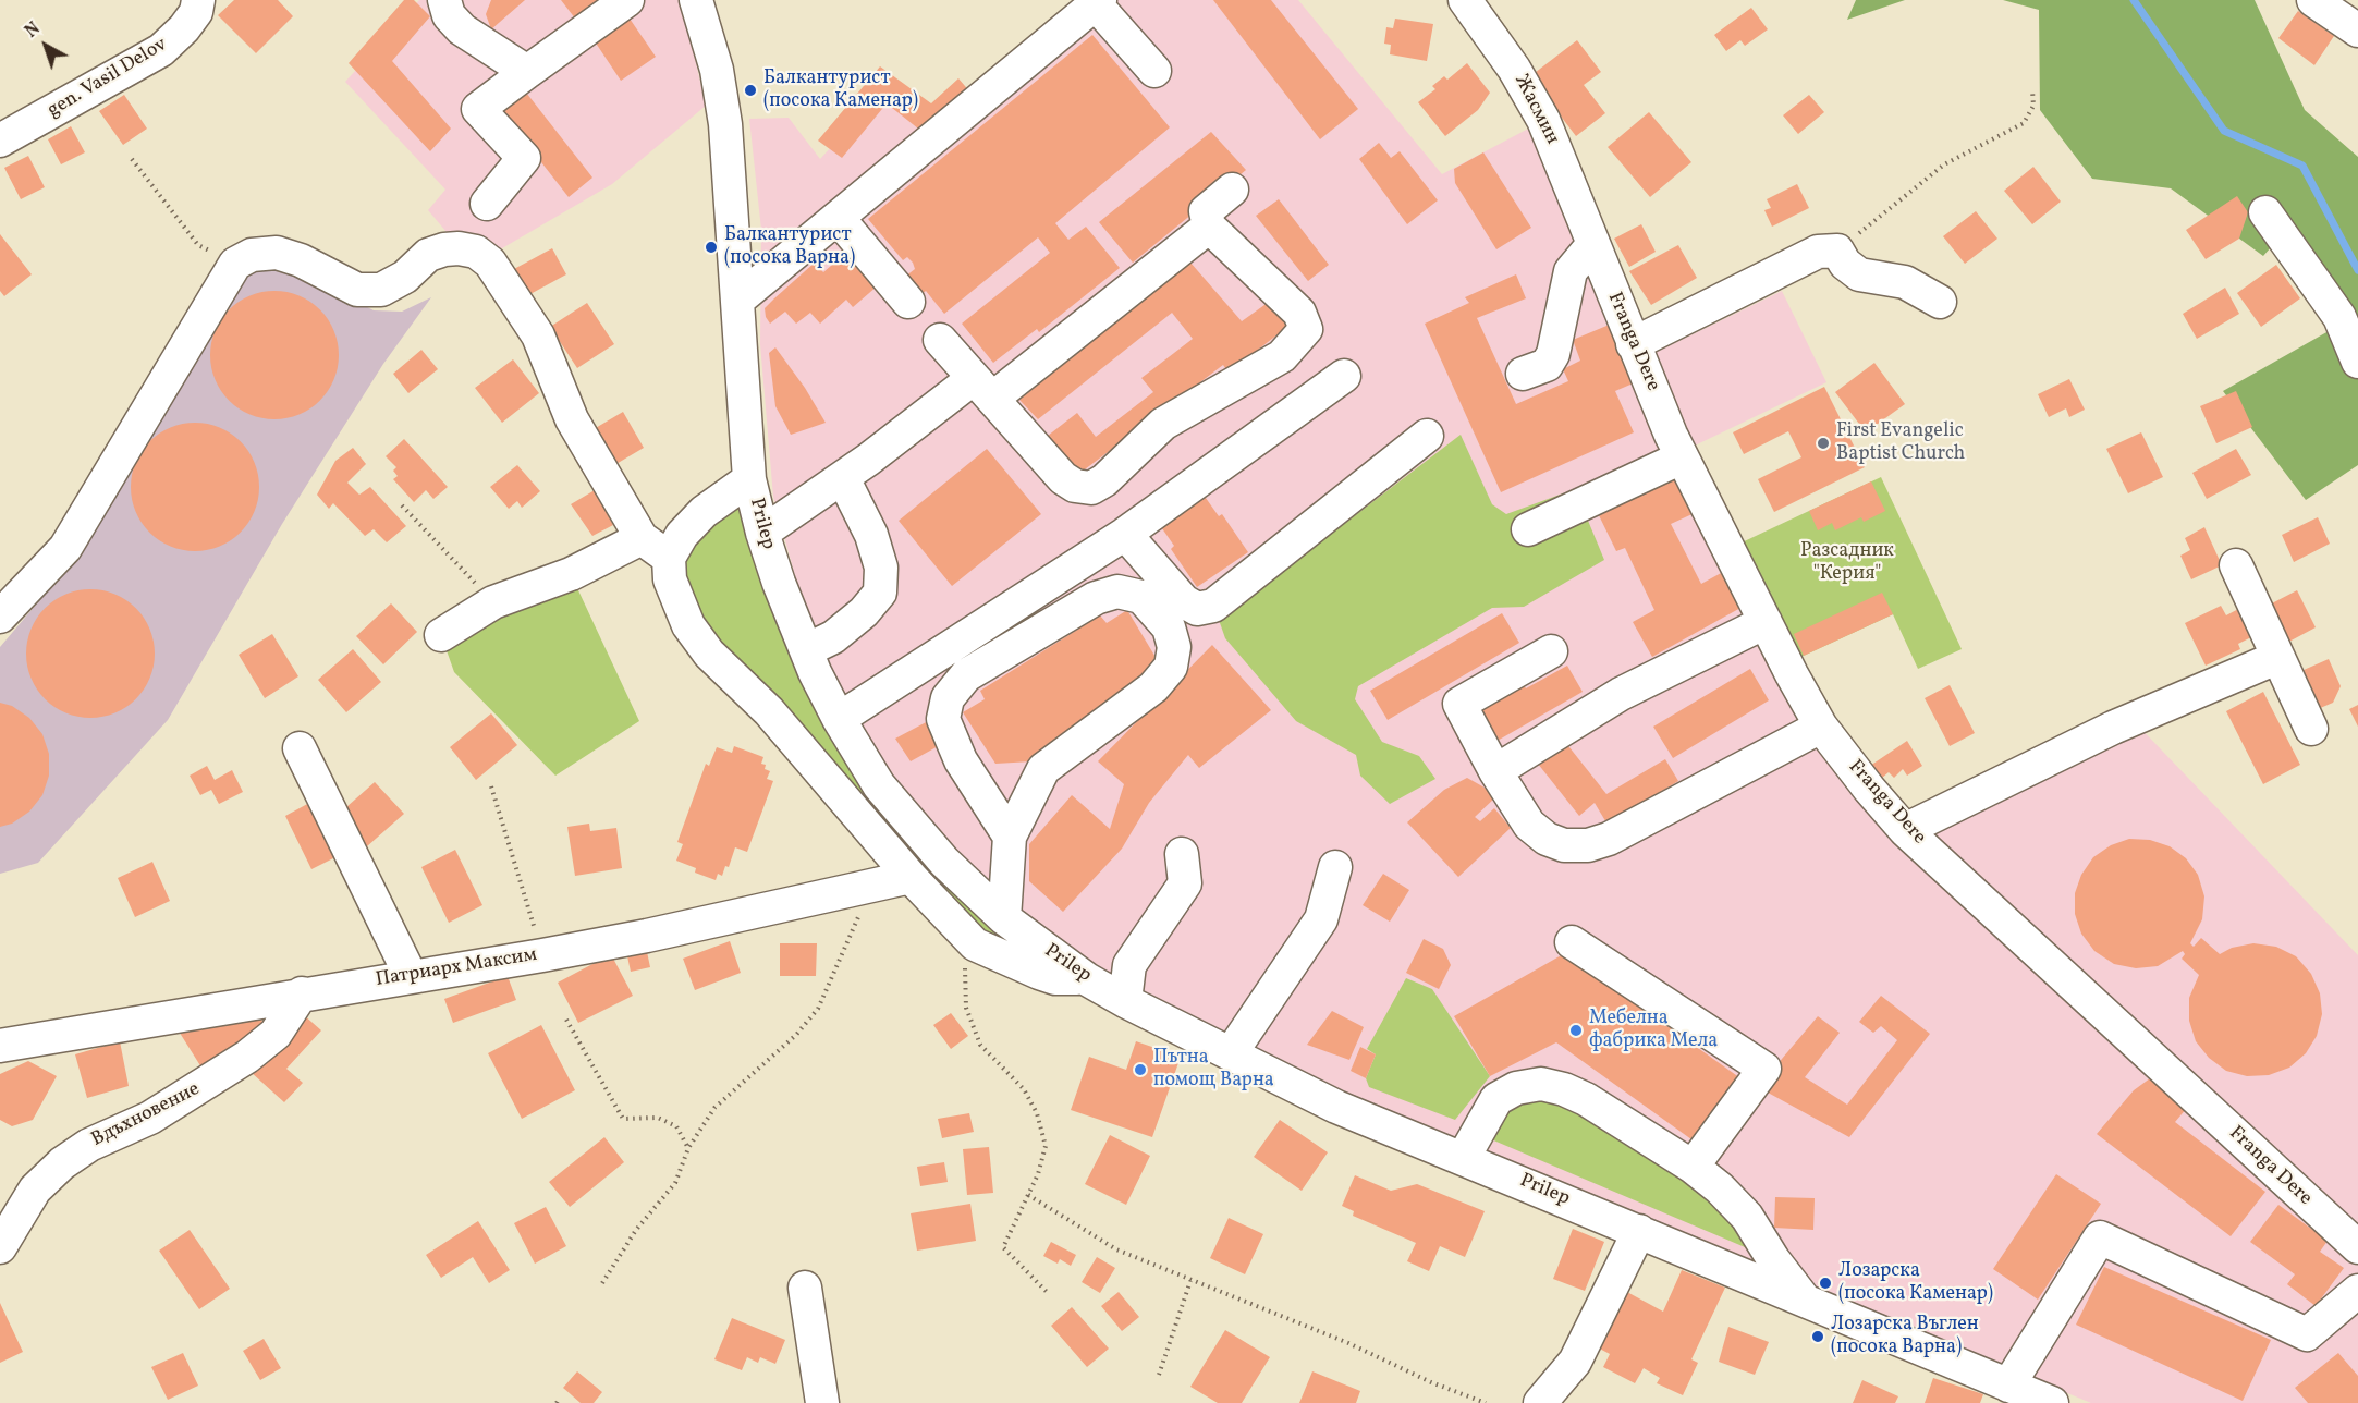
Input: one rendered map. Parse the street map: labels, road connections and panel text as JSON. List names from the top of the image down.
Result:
{
  "streets": {
    "street": [
      "gen. Vasil Delov",
      "Жасмин",
      "Franga Dere",
      "Prilep",
      "Патриарх Максим",
      "Вдъхновение"
    ]
  },
  "crossings": [
    ["Жасмин", "Franga Dere"],
    ["Патриарх Максим", "Вдъхновение"]
  ],
  "parks": ["Разсадник \"Керия\""],
  "places": [
    "Балкантурист (посока Каменар)",
    "Балкантурист (посока Варна)",
    "First Evangelic Baptist Church",
    "Мебелна фабрика Мела",
    "Пътна помощ Варна",
    "Лозарска (посока Каменар)",
    "Лозарска Въглен (посока Варна)"
  ],
  "north": "top left"
}
